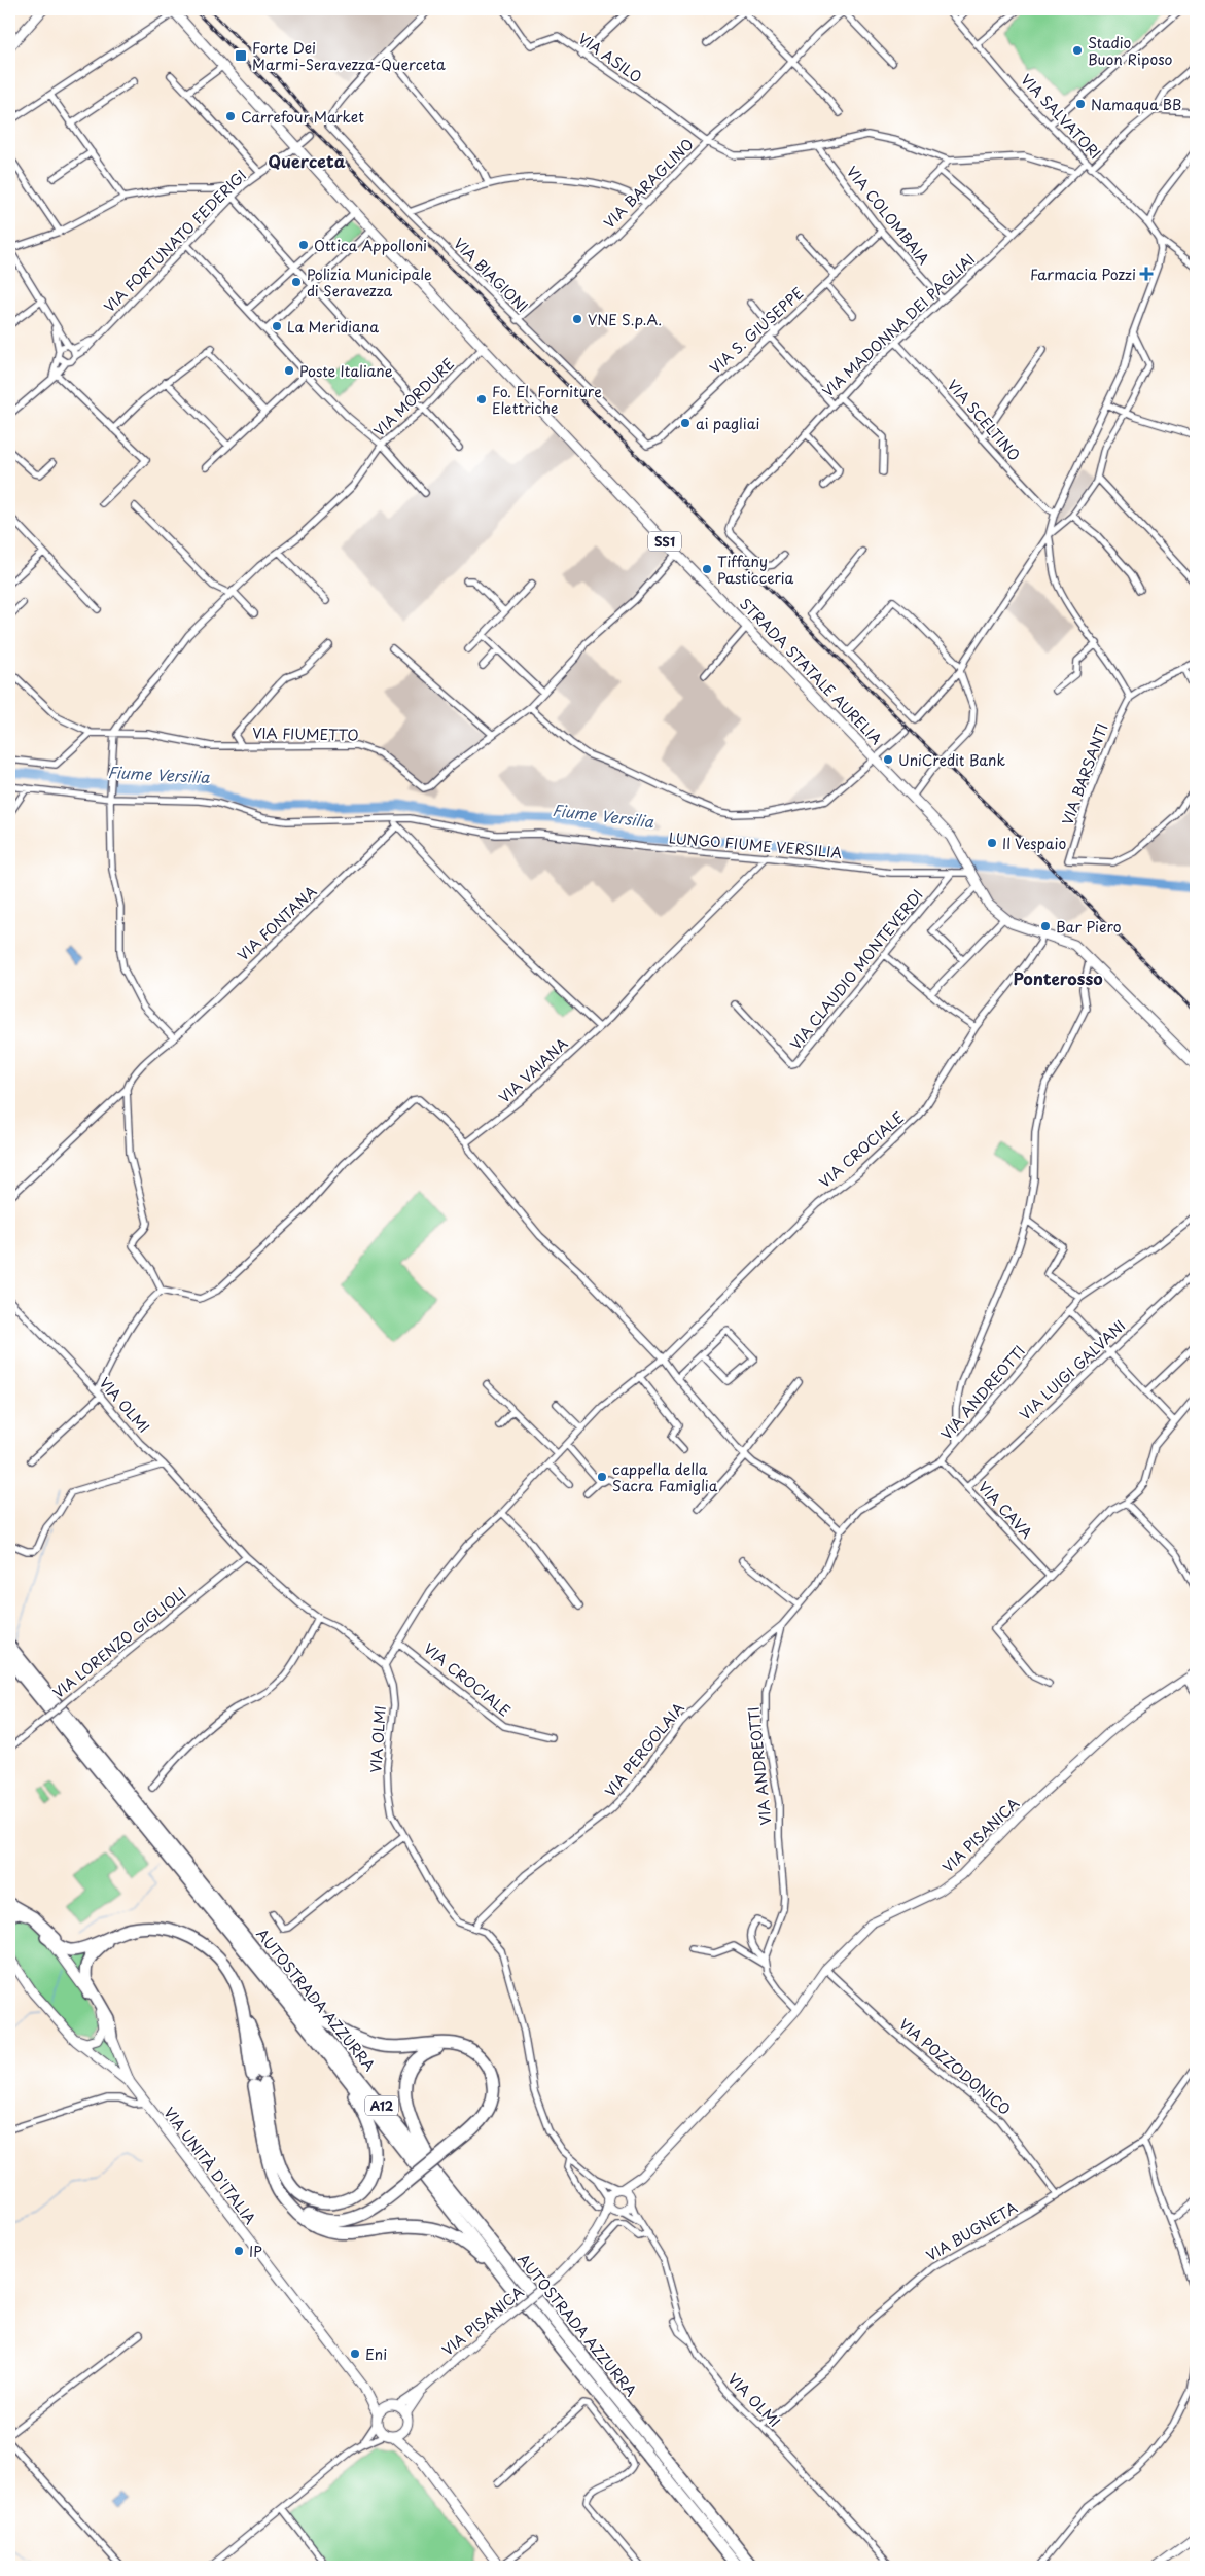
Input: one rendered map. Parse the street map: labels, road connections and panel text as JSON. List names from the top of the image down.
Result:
{
  "streets": {
    "highway": ["AUTOSTRADA AZZURRA", "A12"],
    "main road": ["SS1", "STRADA STATALE AURELIA", "VIA UNITÀ D'ITALIA"],
    "street": [
      "VIA ASILO",
      "VIA SALVATORI",
      "VIA BARAGLINO",
      "VIA COLOMBAIA",
      "VIA FORTUNATO FEDERIGI",
      "VIA BIAGIONI",
      "VIA MADONNA DEI PAGLIAI",
      "VIA S. GIUSEPPE",
      "VIA MORDURE",
      "VIA SCELTINO",
      "VIA FIUMETTO",
      "VIA BARSANTI",
      "LUNGO FIUME VERSILIA",
      "VIA FONTANA",
      "VIA CLAUDIO MONTEVERDI",
      "VIA VAIANA",
      "VIA CROCIALE",
      "VIA LUIGI GALVANI",
      "VIA ANDREOTTI",
      "VIA OLMI",
      "VIA CAVA",
      "VIA LORENZO GIGLIOLI",
      "VIA PERGOLAIA",
      "VIA PISANICA",
      "VIA POZZODONICO",
      "VIA BUGNETA"
    ]
  },
  "crossings": [
    ["VIA ASILO", "VIA BARAGLINO"],
    ["VIA ASILO", "VIA COLOMBAIA"],
    ["VIA SALVATORI", "VIA MADONNA DEI PAGLIAI"],
    ["VIA BARAGLINO", "VIA BIAGIONI"],
    ["VIA COLOMBAIA", "VIA MADONNA DEI PAGLIAI"],
    ["VIA COLOMBAIA", "VIA S. GIUSEPPE"],
    ["VIA FORTUNATO FEDERIGI", "SS1"],
    ["VIA BIAGIONI", "VIA S. GIUSEPPE"],
    ["VIA MADONNA DEI PAGLIAI", "VIA SCELTINO"],
    ["VIA MORDURE", "STRADA STATALE AURELIA"],
    ["VIA MORDURE", "VIA FIUMETTO"],
    ["VIA MORDURE", "LUNGO FIUME VERSILIA"],
    ["VIA MORDURE", "VIA FONTANA"],
    ["SS1", "STRADA STATALE AURELIA"],
    ["STRADA STATALE AURELIA", "VIA FIUMETTO"],
    ["STRADA STATALE AURELIA", "LUNGO FIUME VERSILIA"],
    ["STRADA STATALE AURELIA", "VIA CROCIALE"],
    ["LUNGO FIUME VERSILIA", "VIA CLAUDIO MONTEVERDI"],
    ["LUNGO FIUME VERSILIA", "VIA VAIANA"],
    ["VIA CROCIALE", "VIA OLMI"],
    ["VIA LUIGI GALVANI", "VIA CAVA"],
    ["VIA ANDREOTTI", "VIA CAVA"],
    ["VIA ANDREOTTI", "VIA PERGOLAIA"],
    ["VIA OLMI", "VIA LORENZO GIGLIOLI"],
    ["VIA OLMI", "VIA PERGOLAIA"],
    ["VIA OLMI", "VIA PISANICA"],
    ["VIA OLMI", "VIA BUGNETA"],
    ["VIA PISANICA", "VIA POZZODONICO"],
    ["VIA PISANICA", "VIA UNITÀ D'ITALIA"],
    ["VIA POZZODONICO", "VIA BUGNETA"]
  ],
  "districts": ["Querceta", "Ponterosso"],
  "water": ["Fiume Versilia"],
  "places": {
    "other": [
      "Stadio Buon Riposo",
      "Namaqua BB",
      "Carrefour Market",
      "Ottica Appolloni",
      "Polizia Municipale di Seravezza",
      "VNE S.p.A.",
      "La Meridiana",
      "Poste Italiane",
      "Fo. El. Forniture Elettriche",
      "ai pagliai",
      "Tiffany Pasticceria",
      "UniCredit Bank",
      "Il Vespaio",
      "Bar Piero",
      "cappella della Sacra Famiglia",
      "IP",
      "Eni"
    ],
    "transit": ["Forte Dei Marmi-Seravezza-Querceta"],
    "health": ["Farmacia Pozzi"]
  }
}
